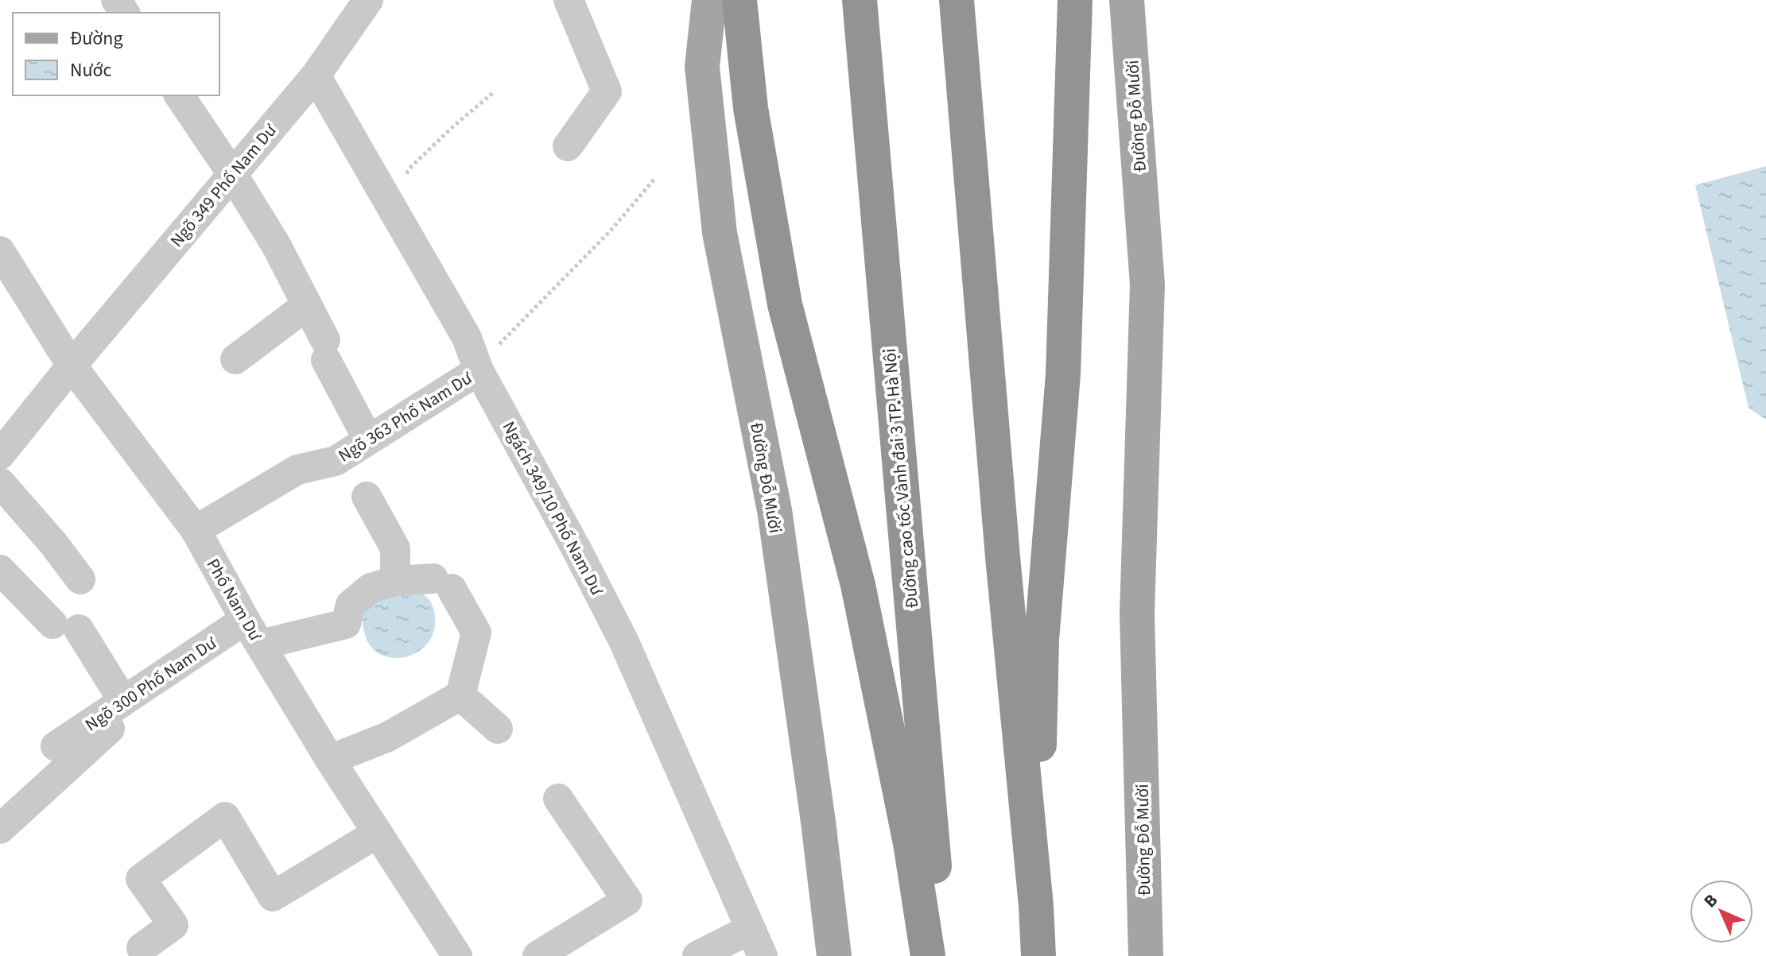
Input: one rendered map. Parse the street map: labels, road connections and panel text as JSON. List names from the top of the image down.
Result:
{
  "streets": {
    "highway": ["Đường cao tốc Vành đai 3 TP. Hà Nội"],
    "main road": ["Đường Đỗ Mười"],
    "street": [
      "Ngõ 349 Phố Nam Dư",
      "Ngõ 363 Phố Nam Dư",
      "Ngách 349/10 Phố Nam Dư",
      "Phố Nam Dư",
      "Ngõ 300 Phố Nam Dư"
    ]
  },
  "crossings": [
    ["Ngõ 349 Phố Nam Dư", "Ngách 349/10 Phố Nam Dư"],
    ["Ngõ 349 Phố Nam Dư", "Phố Nam Dư"],
    ["Ngõ 363 Phố Nam Dư", "Ngách 349/10 Phố Nam Dư"],
    ["Ngõ 363 Phố Nam Dư", "Phố Nam Dư"],
    ["Phố Nam Dư", "Ngõ 300 Phố Nam Dư"]
  ],
  "legend": ["Đường", "Nước"],
  "north": "top left"
}
